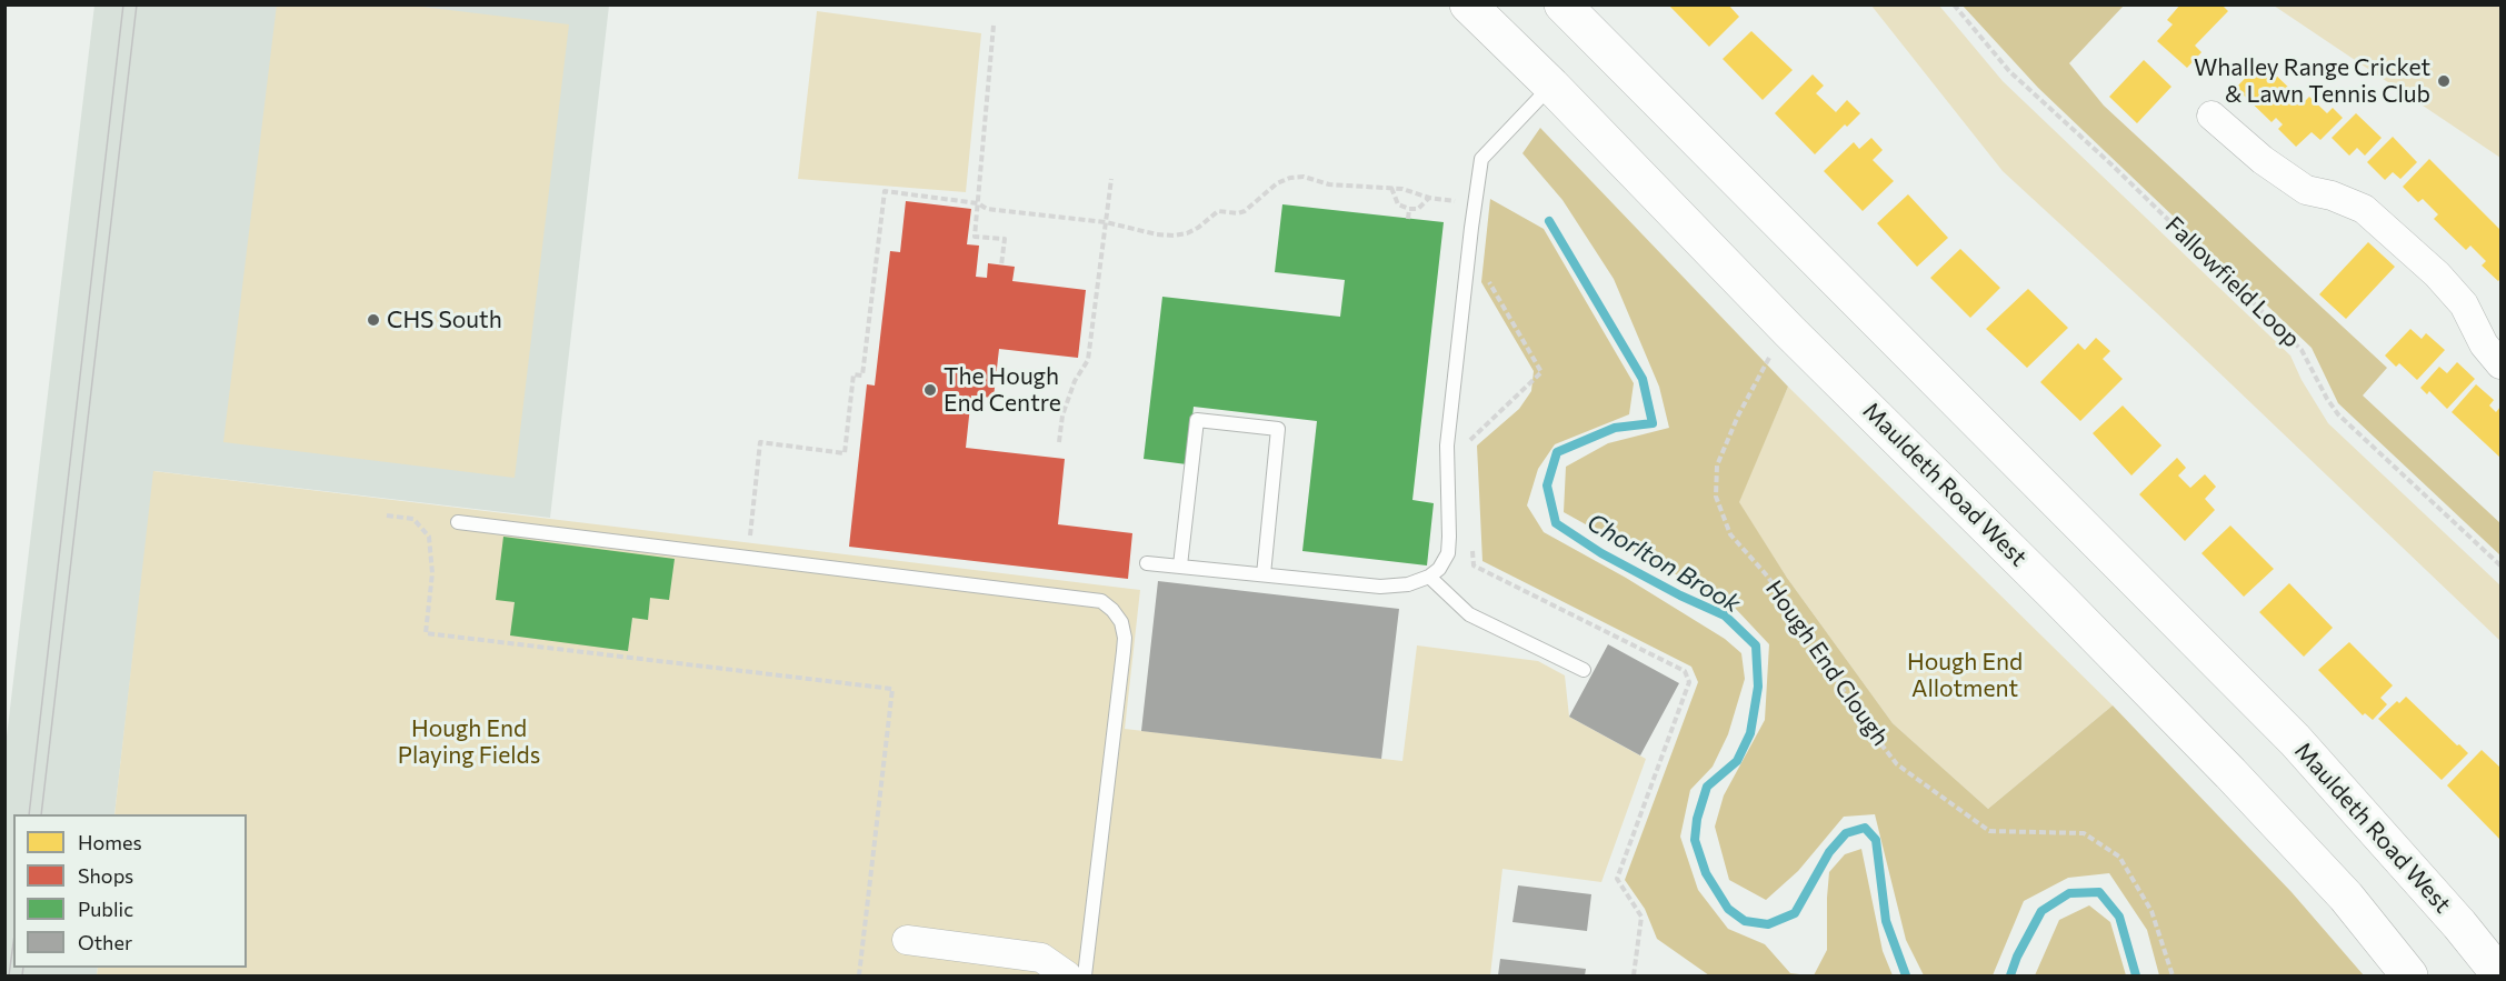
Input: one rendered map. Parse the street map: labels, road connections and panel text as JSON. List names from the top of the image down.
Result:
{
  "streets": {
    "street": ["Mauldeth Road West"],
    "path": ["Fallowfield Loop", "Hough End Clough"]
  },
  "water": ["Chorlton Brook"],
  "parks": ["Hough End Allotment", "Hough End Playing Fields"],
  "places": ["Whalley Range Cricket & Lawn Tennis Club", "CHS South", "The Hough End Centre"],
  "legend": [
    "Homes",
    "Shops",
    "Public",
    "Other"
  ]
}
